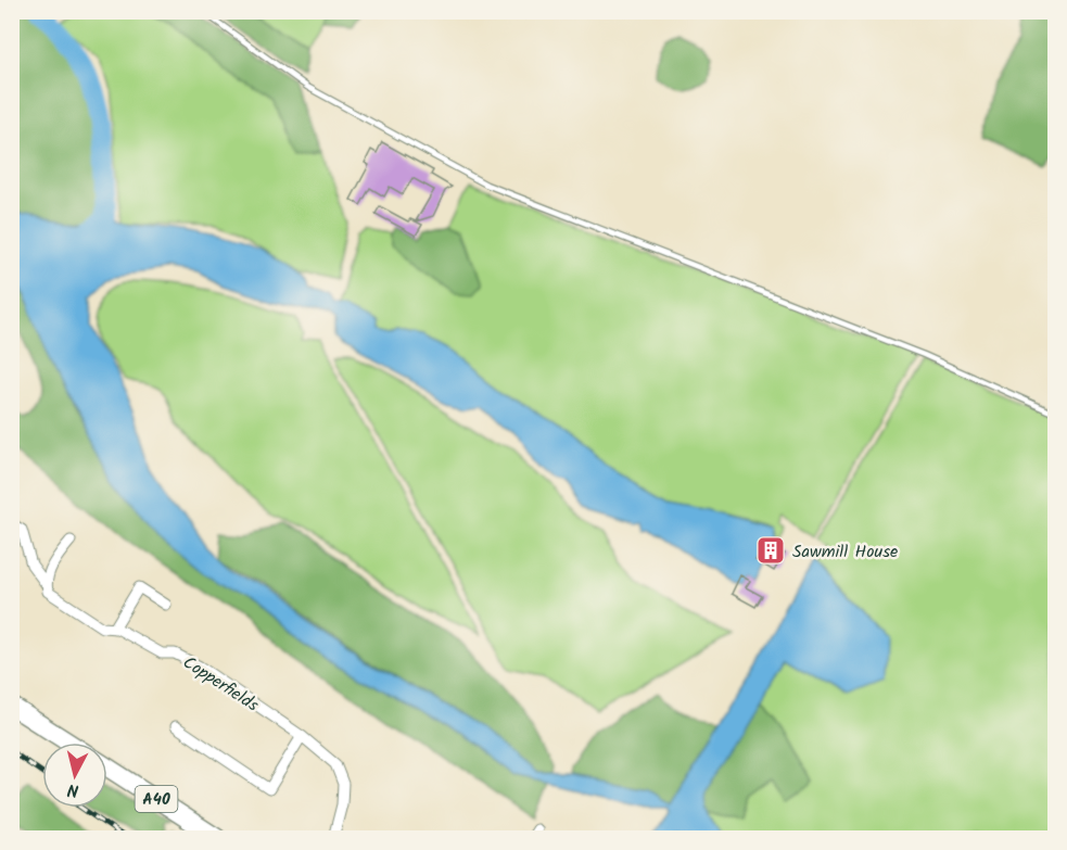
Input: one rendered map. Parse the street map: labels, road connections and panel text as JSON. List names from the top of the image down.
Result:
{
  "streets": {
    "highway": ["A40"],
    "street": ["Copperfields"]
  },
  "places": {
    "building": ["Sawmill House"]
  },
  "north": "bottom"
}
